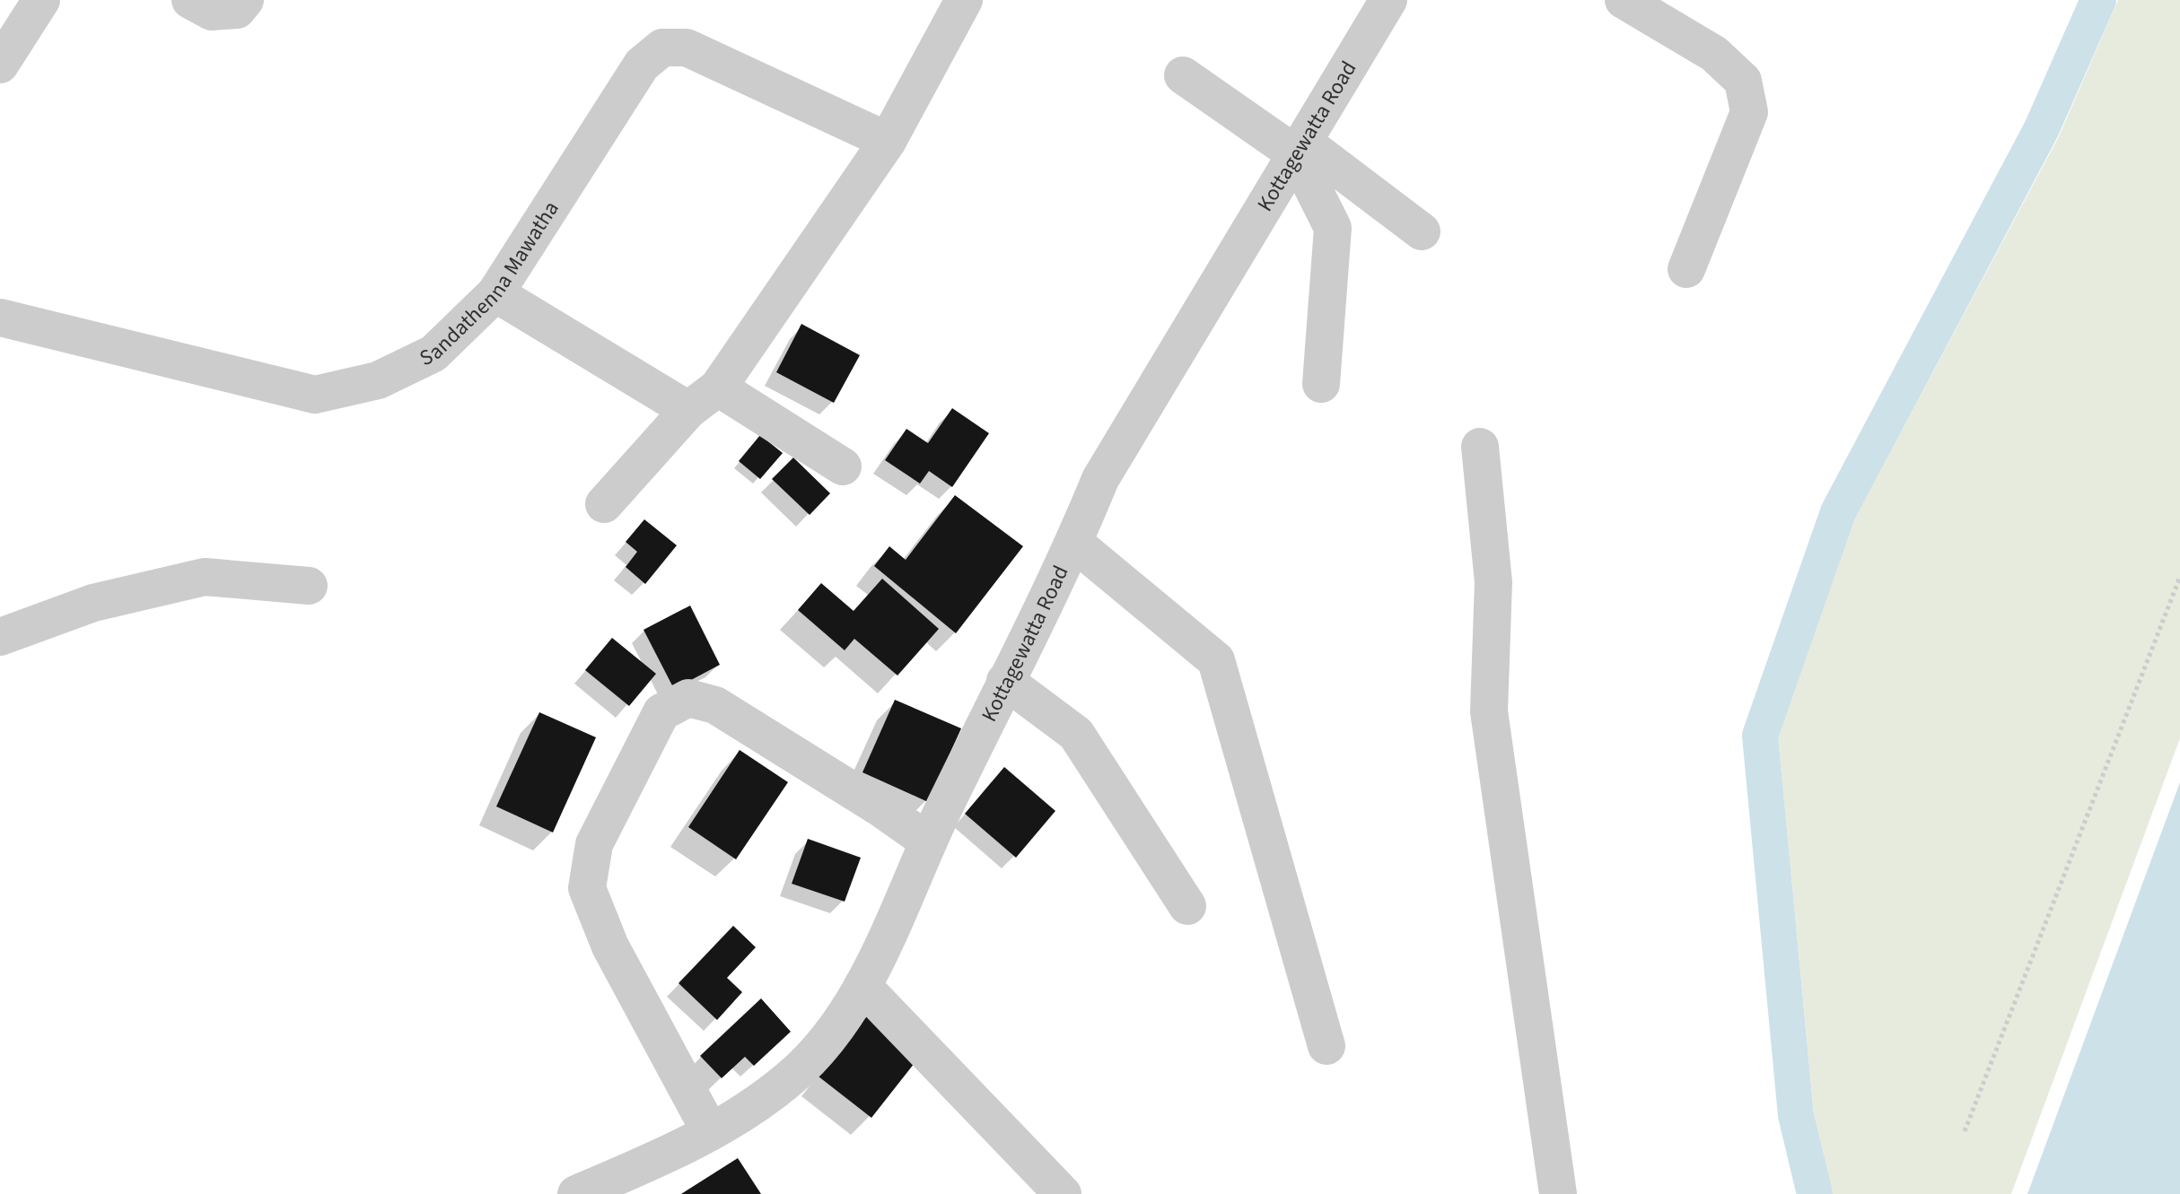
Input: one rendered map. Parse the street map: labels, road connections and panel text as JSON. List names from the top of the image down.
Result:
{
  "streets": {
    "street": ["Kottagewatta Road", "Sandathenna Mawatha"]
  }
}
